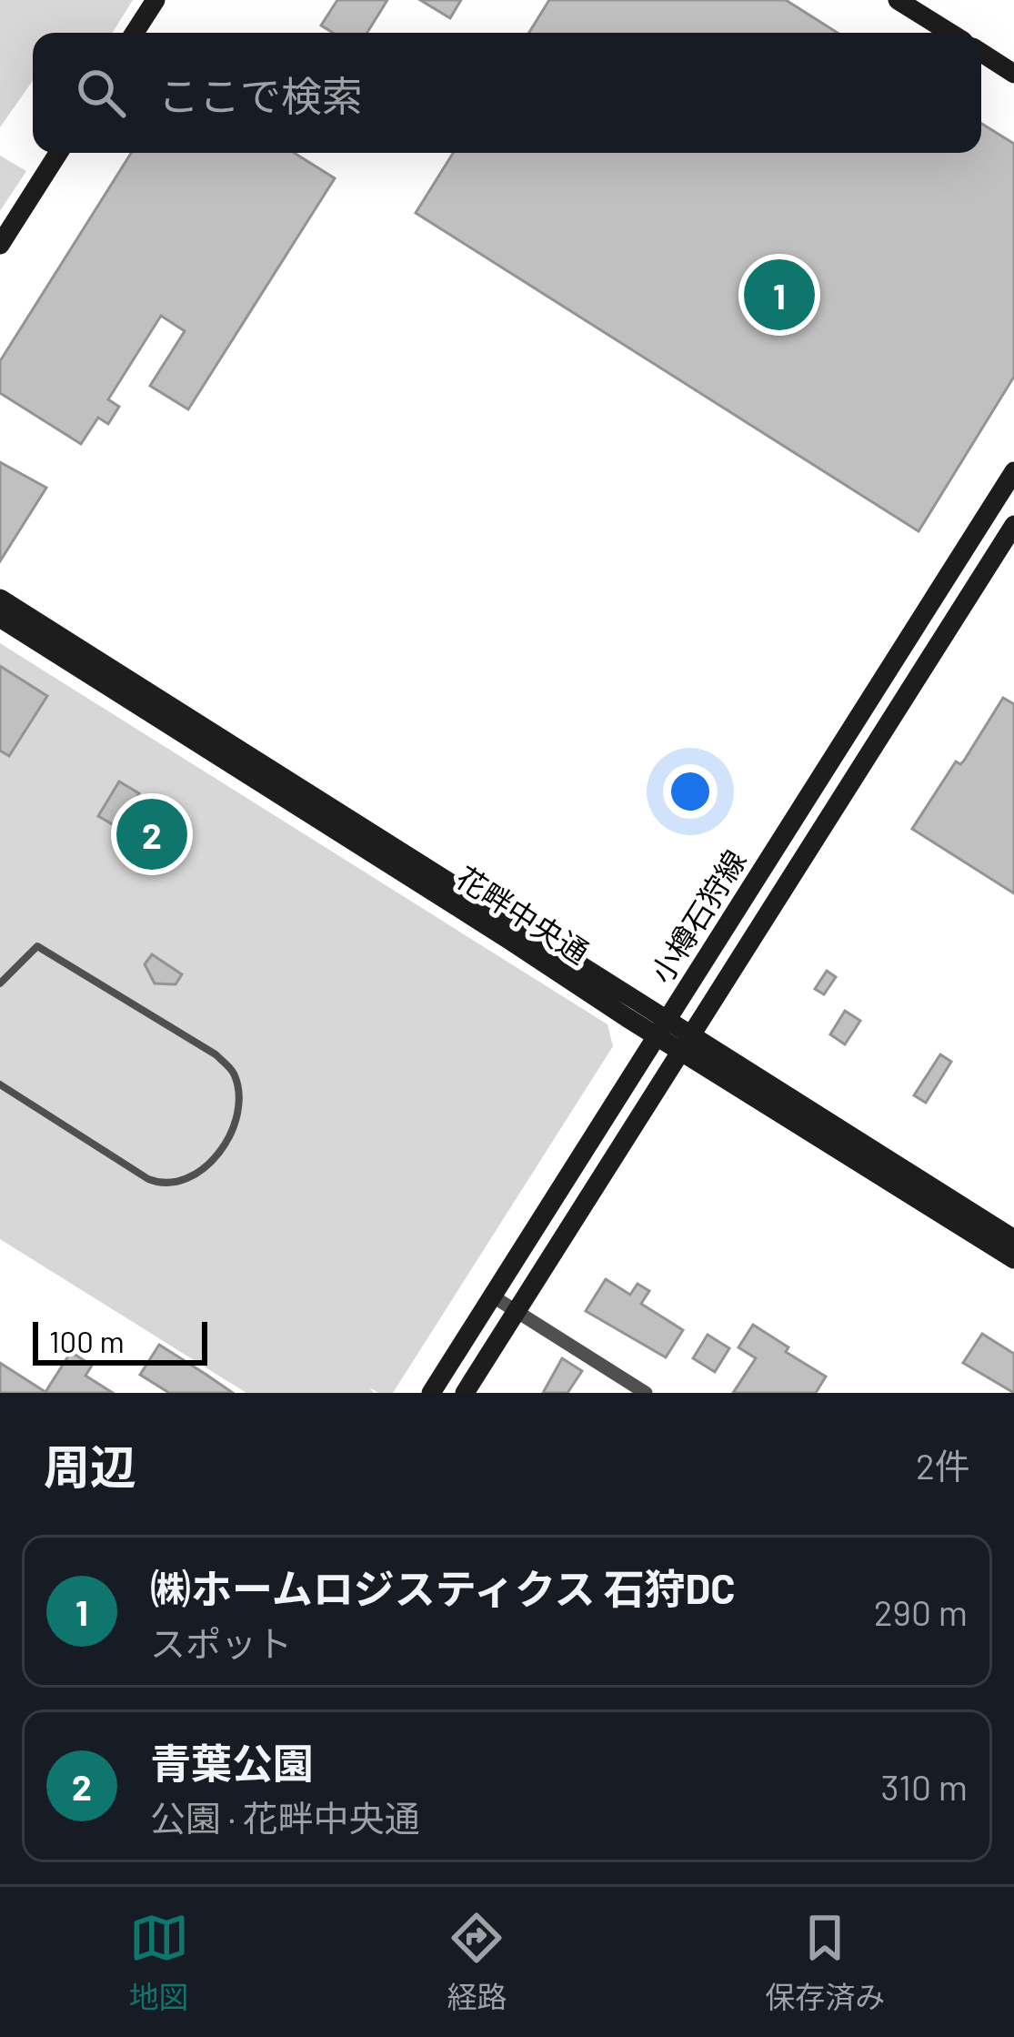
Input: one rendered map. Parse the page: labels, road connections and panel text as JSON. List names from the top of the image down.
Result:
{
  "streets": {
    "street": ["花畔中央通", "小樽石狩線"]
  },
  "crossings": [
    ["花畔中央通", "小樽石狩線"]
  ],
  "scale_bar": "100 m",
  "page": {
    "search": "ここで検索",
    "pins": ["1", "2"],
    "scale": "100 m",
    "heading": ["周辺", "2件"],
    "list": [
      {
        "mark": "1",
        "name": "㈱ホームロジスティクス 石狩DC",
        "note": "スポット",
        "value": "290 m"
      },
      {
        "mark": "2",
        "name": "青葉公園",
        "note": "公園 · 花畔中央通",
        "value": "310 m"
      }
    ],
    "nav": ["地図", "経路", "保存済み"]
  }
}
